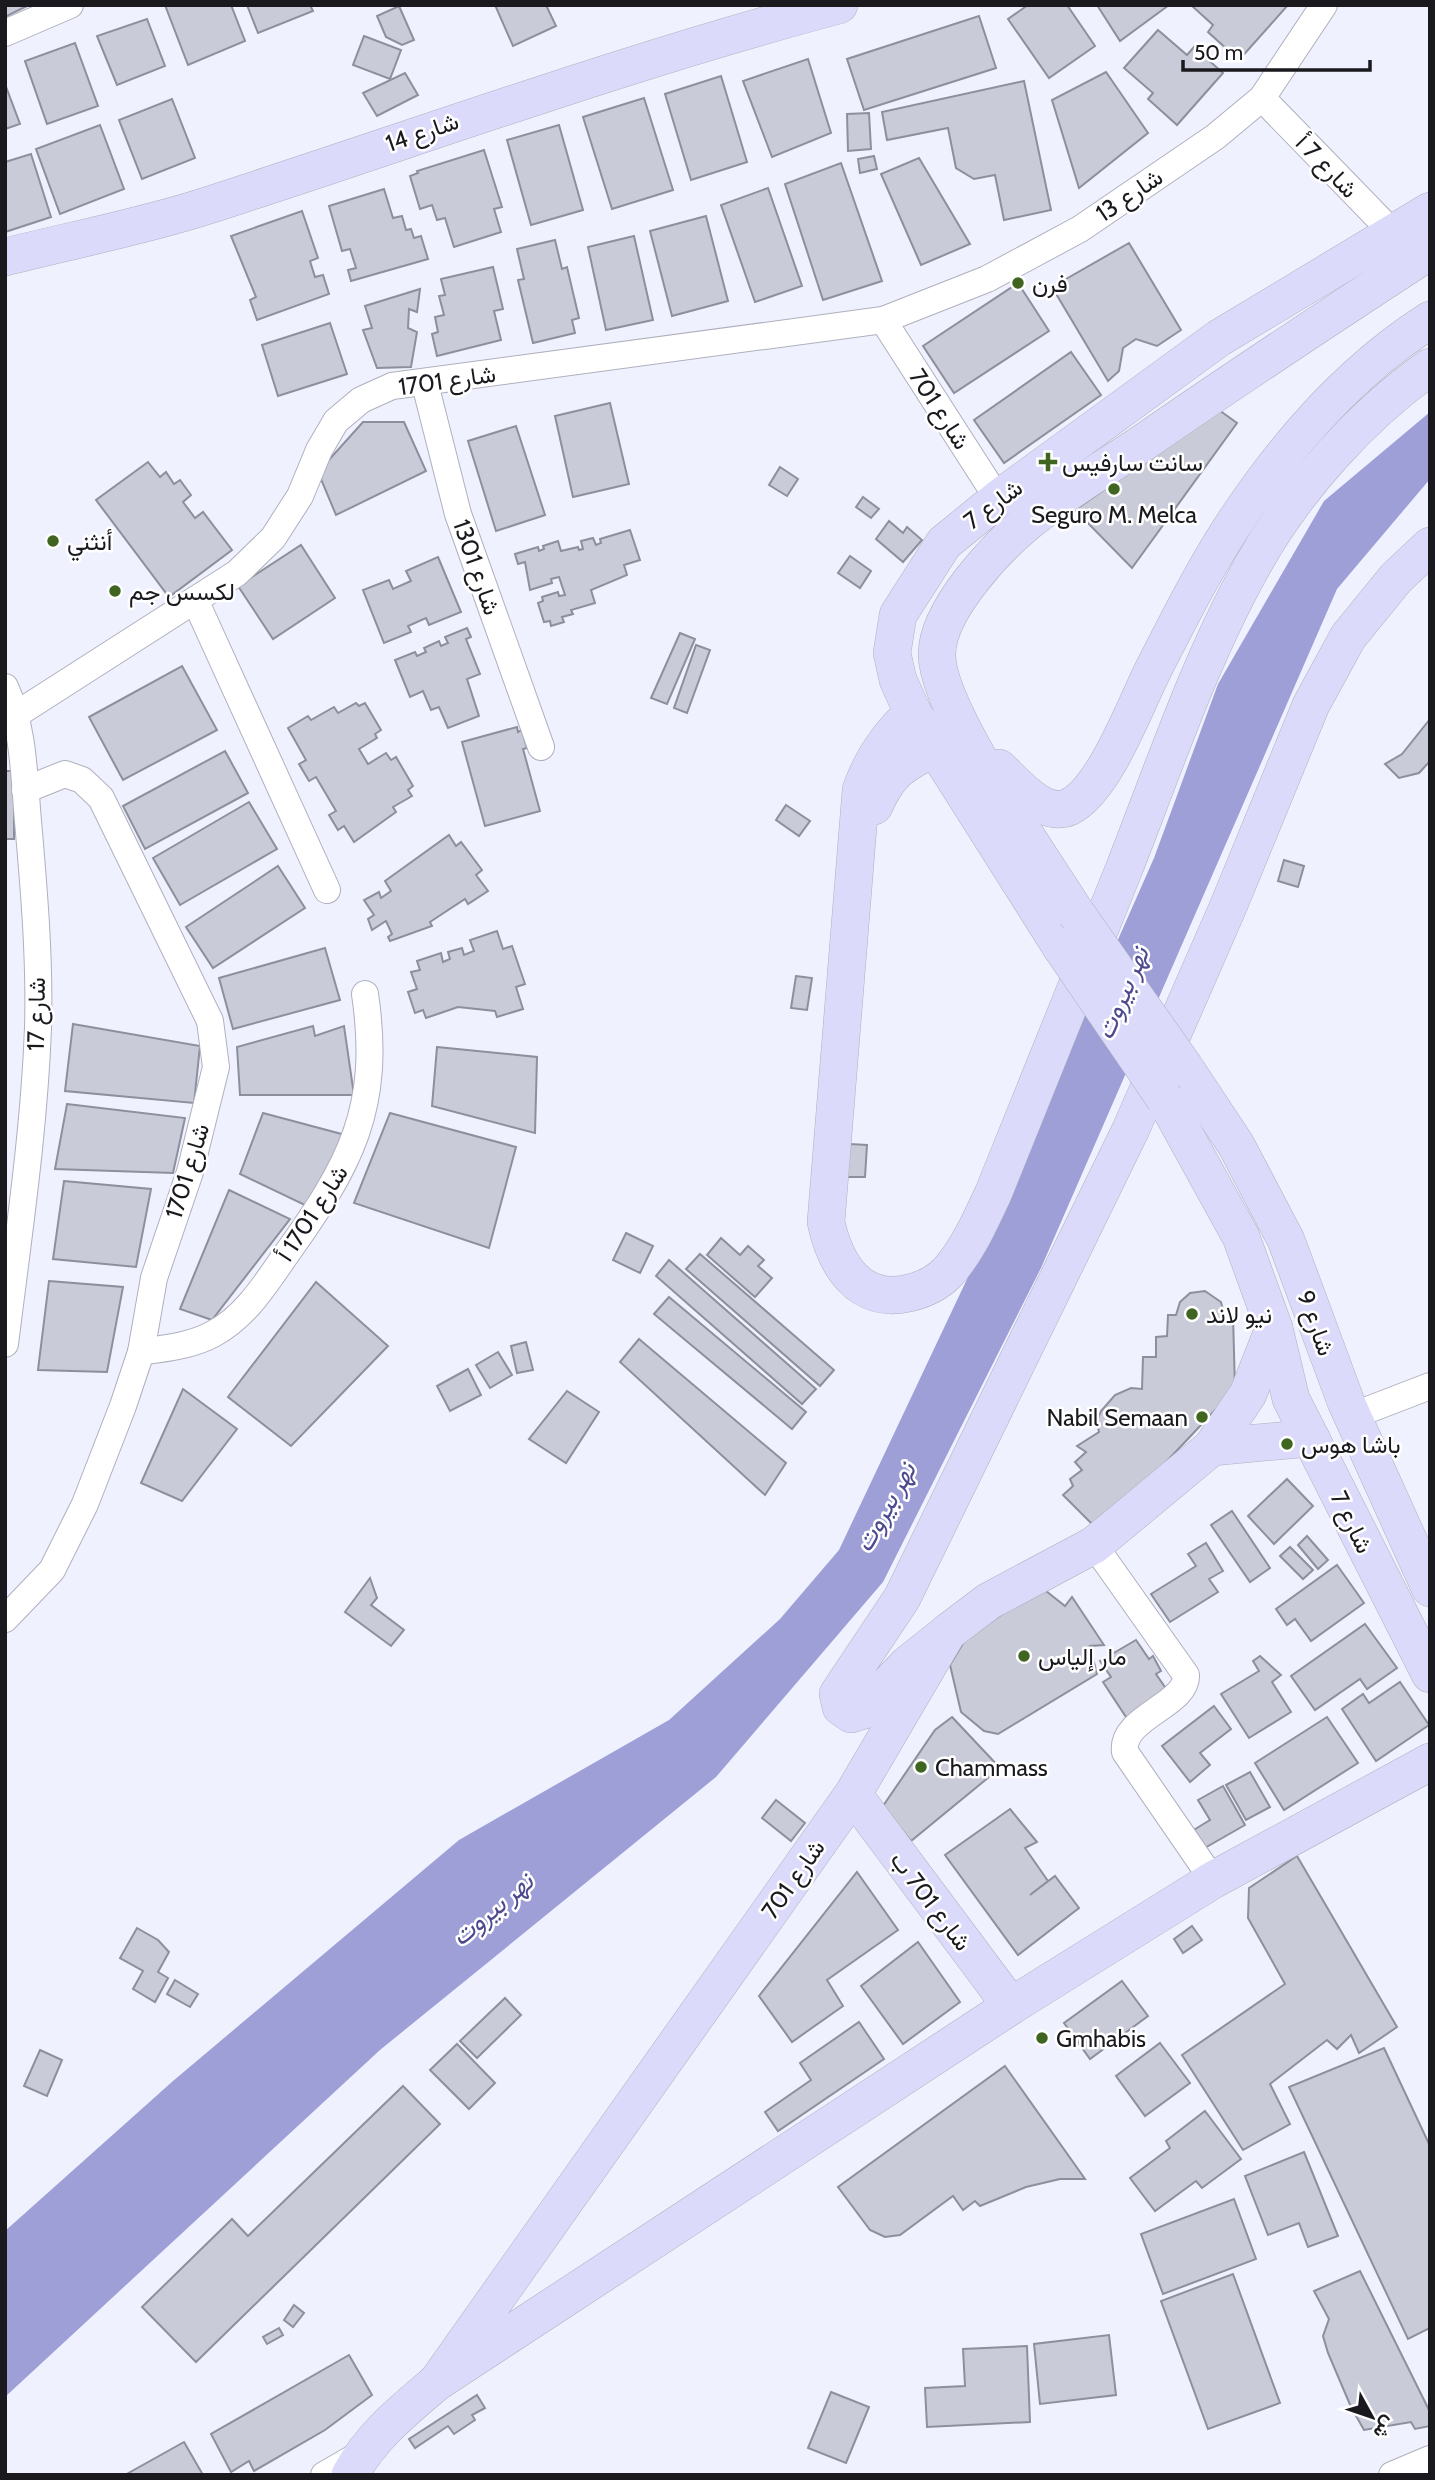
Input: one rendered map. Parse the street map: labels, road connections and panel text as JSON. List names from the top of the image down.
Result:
{
  "streets": {
    "street": [
      "شارع 14",
      "شارع 7 أ",
      "شارع 13",
      "شارع 1701",
      "شارع 701",
      "شارع 7",
      "شارع 1301",
      "شارع 17",
      "شارع 1701 أ",
      "شارع 9",
      "شارع 701 ب"
    ]
  },
  "crossings": [
    ["شارع 7 أ", "شارع 13"],
    ["شارع 7 أ", "شارع 7"],
    ["شارع 13", "شارع 1701"],
    ["شارع 13", "شارع 701"],
    ["شارع 1701", "شارع 701"],
    ["شارع 1701", "شارع 1301"],
    ["شارع 1701", "شارع 17"],
    ["شارع 1701", "شارع 1701 أ"],
    ["شارع 701", "شارع 7"],
    ["شارع 701", "شارع 701 ب"],
    ["شارع 7", "شارع 9"]
  ],
  "water": ["نهر بيروت"],
  "places": {
    "other": [
      "فرن",
      "Seguro M. Melca",
      "أنثني",
      "لكسس جم",
      "نيو لاند",
      "Nabil Semaan",
      "باشا هوس",
      "مار إلياس",
      "Chammass",
      "Gmhabis"
    ],
    "health": ["سانت سارفيس"]
  },
  "scale_bar": "50 m",
  "north": "bottom right"
}
